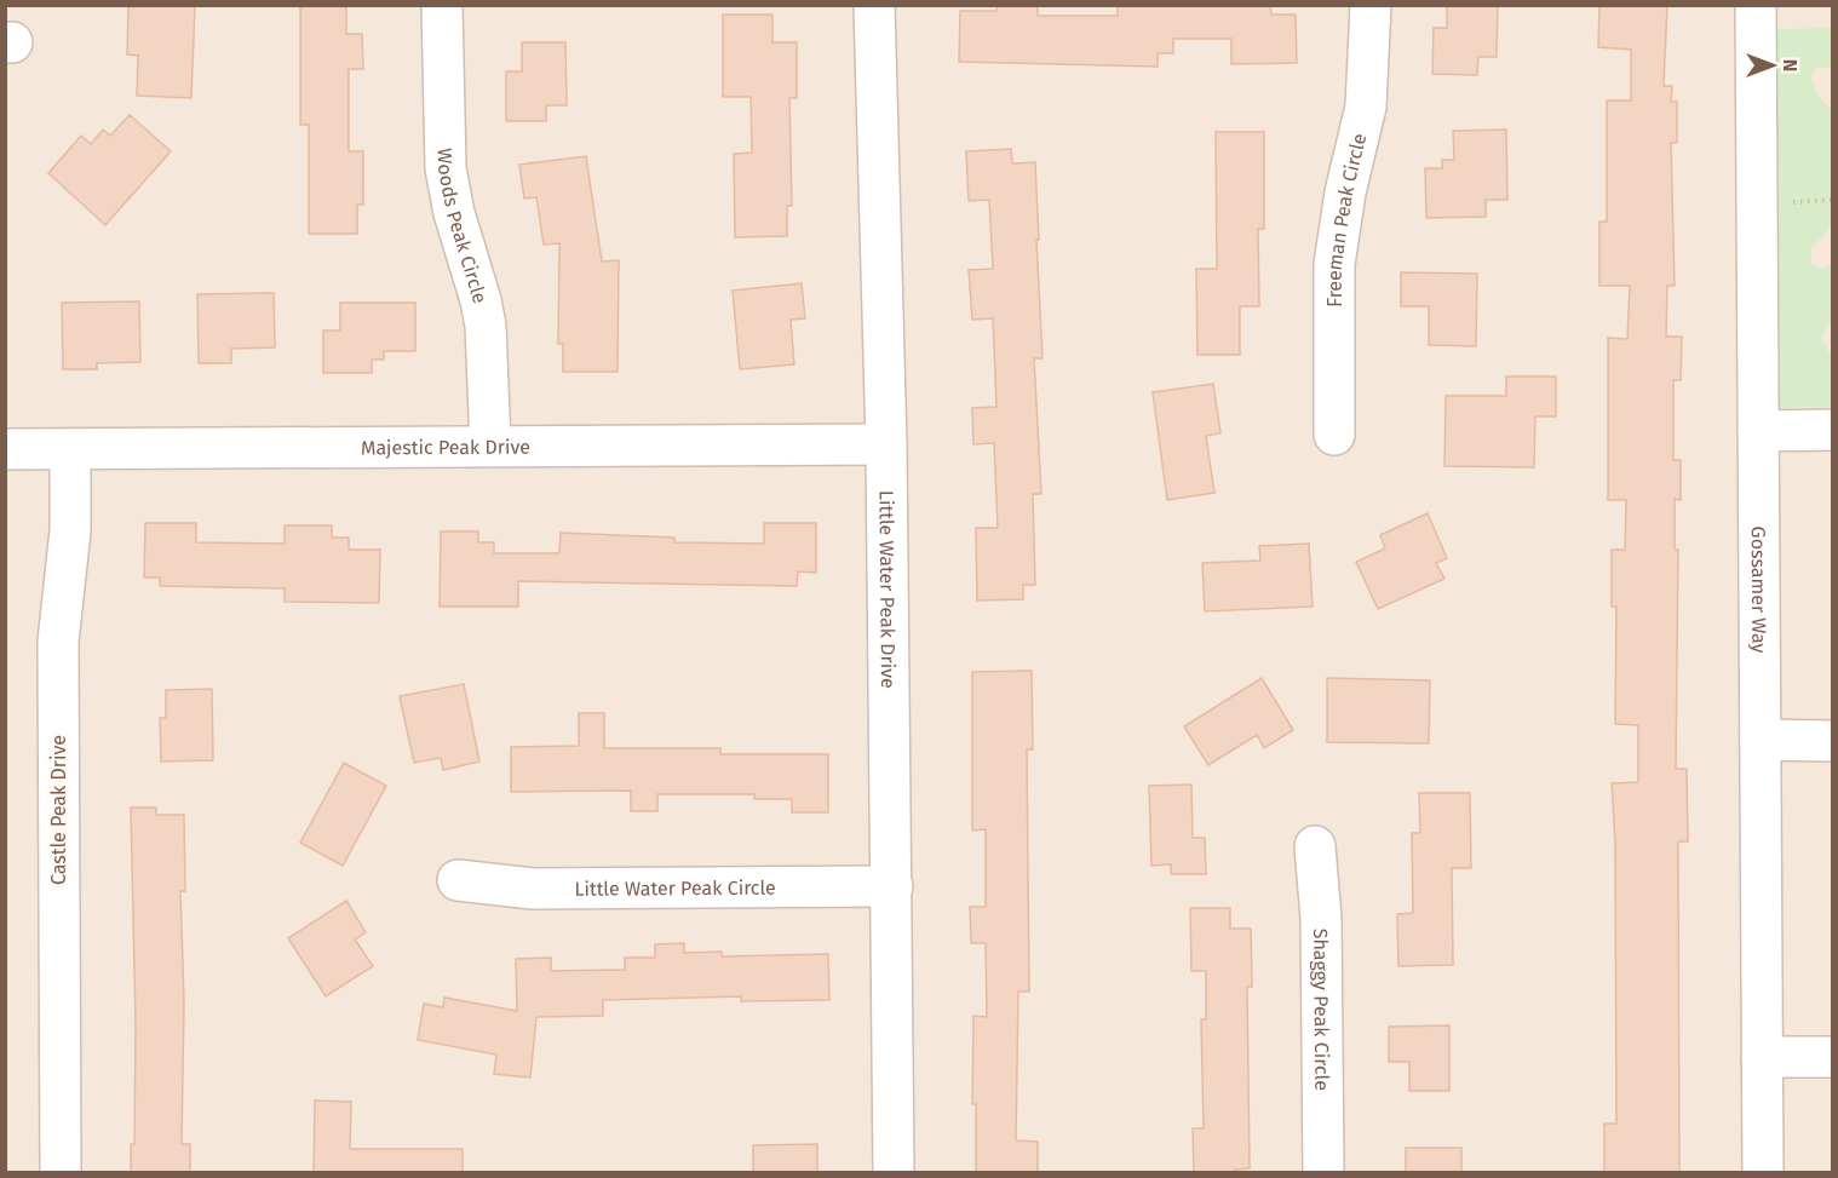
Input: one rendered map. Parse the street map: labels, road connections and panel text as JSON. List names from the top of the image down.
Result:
{
  "streets": {
    "street": [
      "Freeman Peak Circle",
      "Woods Peak Circle",
      "Majestic Peak Drive",
      "Little Water Peak Drive",
      "Gossamer Way",
      "Castle Peak Drive",
      "Little Water Peak Circle",
      "Shaggy Peak Circle"
    ]
  },
  "crossings": [
    ["Woods Peak Circle", "Majestic Peak Drive"],
    ["Majestic Peak Drive", "Little Water Peak Drive"],
    ["Majestic Peak Drive", "Castle Peak Drive"],
    ["Little Water Peak Drive", "Little Water Peak Circle"]
  ],
  "north": "right"
}
